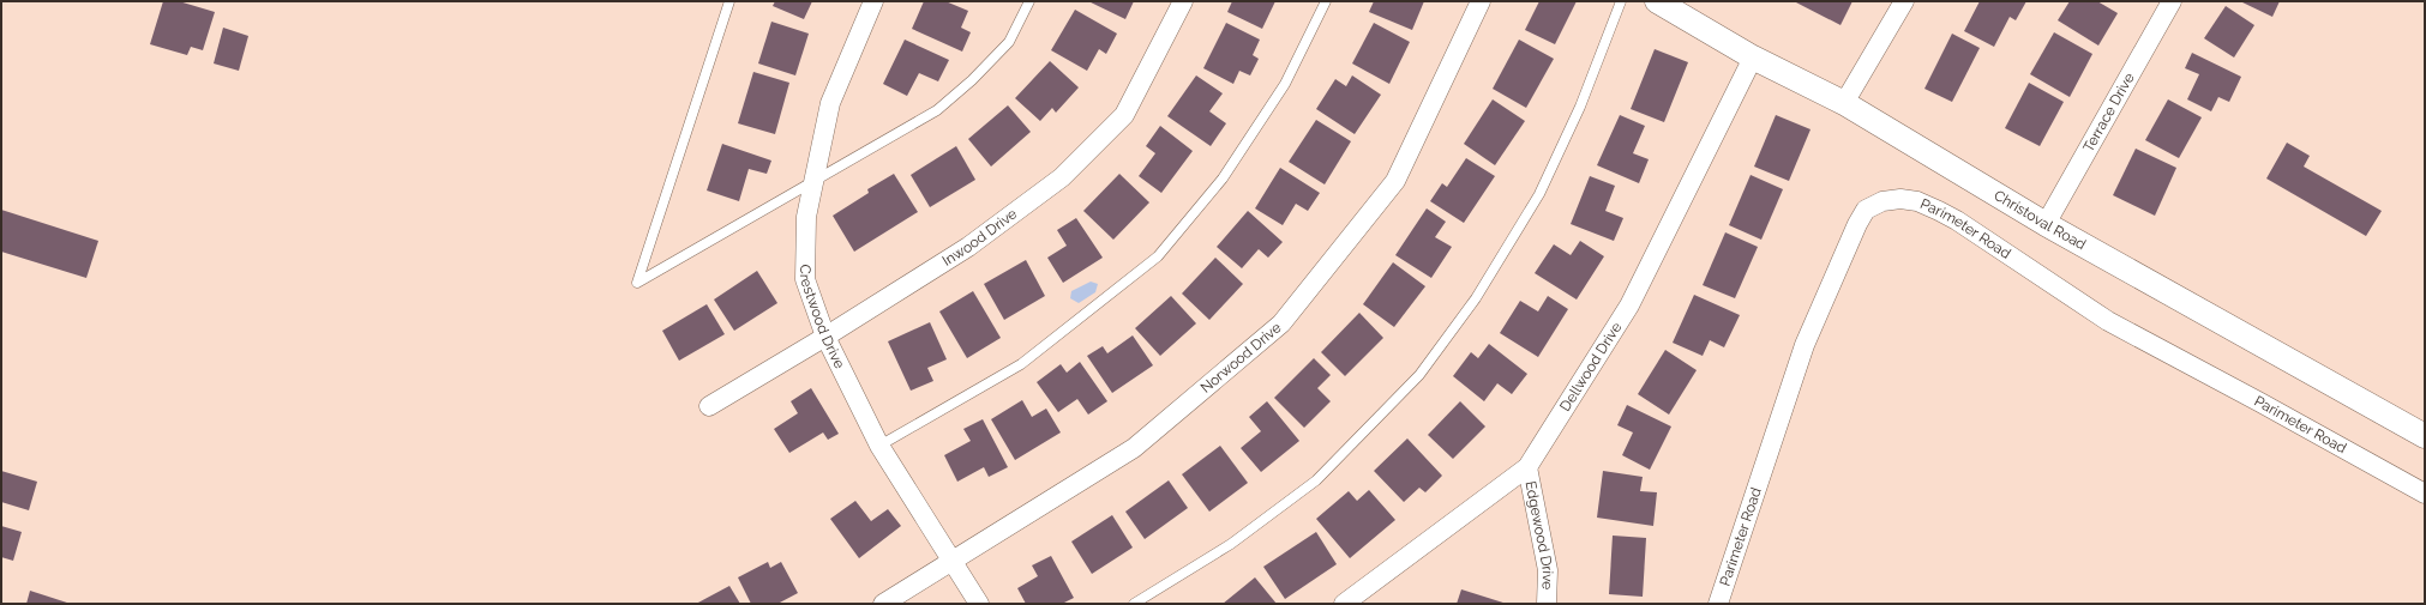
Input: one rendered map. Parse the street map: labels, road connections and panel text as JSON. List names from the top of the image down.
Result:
{
  "streets": {
    "street": [
      "Terrace Drive",
      "Christoval Road",
      "Parimeter Road",
      "Inwood Drive",
      "Crestwood Drive",
      "Norwood Drive",
      "Dellwood Drive",
      "Edgewood Drive"
    ]
  },
  "crossings": [
    ["Terrace Drive", "Christoval Road"],
    ["Christoval Road", "Dellwood Drive"],
    ["Inwood Drive", "Crestwood Drive"],
    ["Crestwood Drive", "Norwood Drive"],
    ["Dellwood Drive", "Edgewood Drive"]
  ]
}
